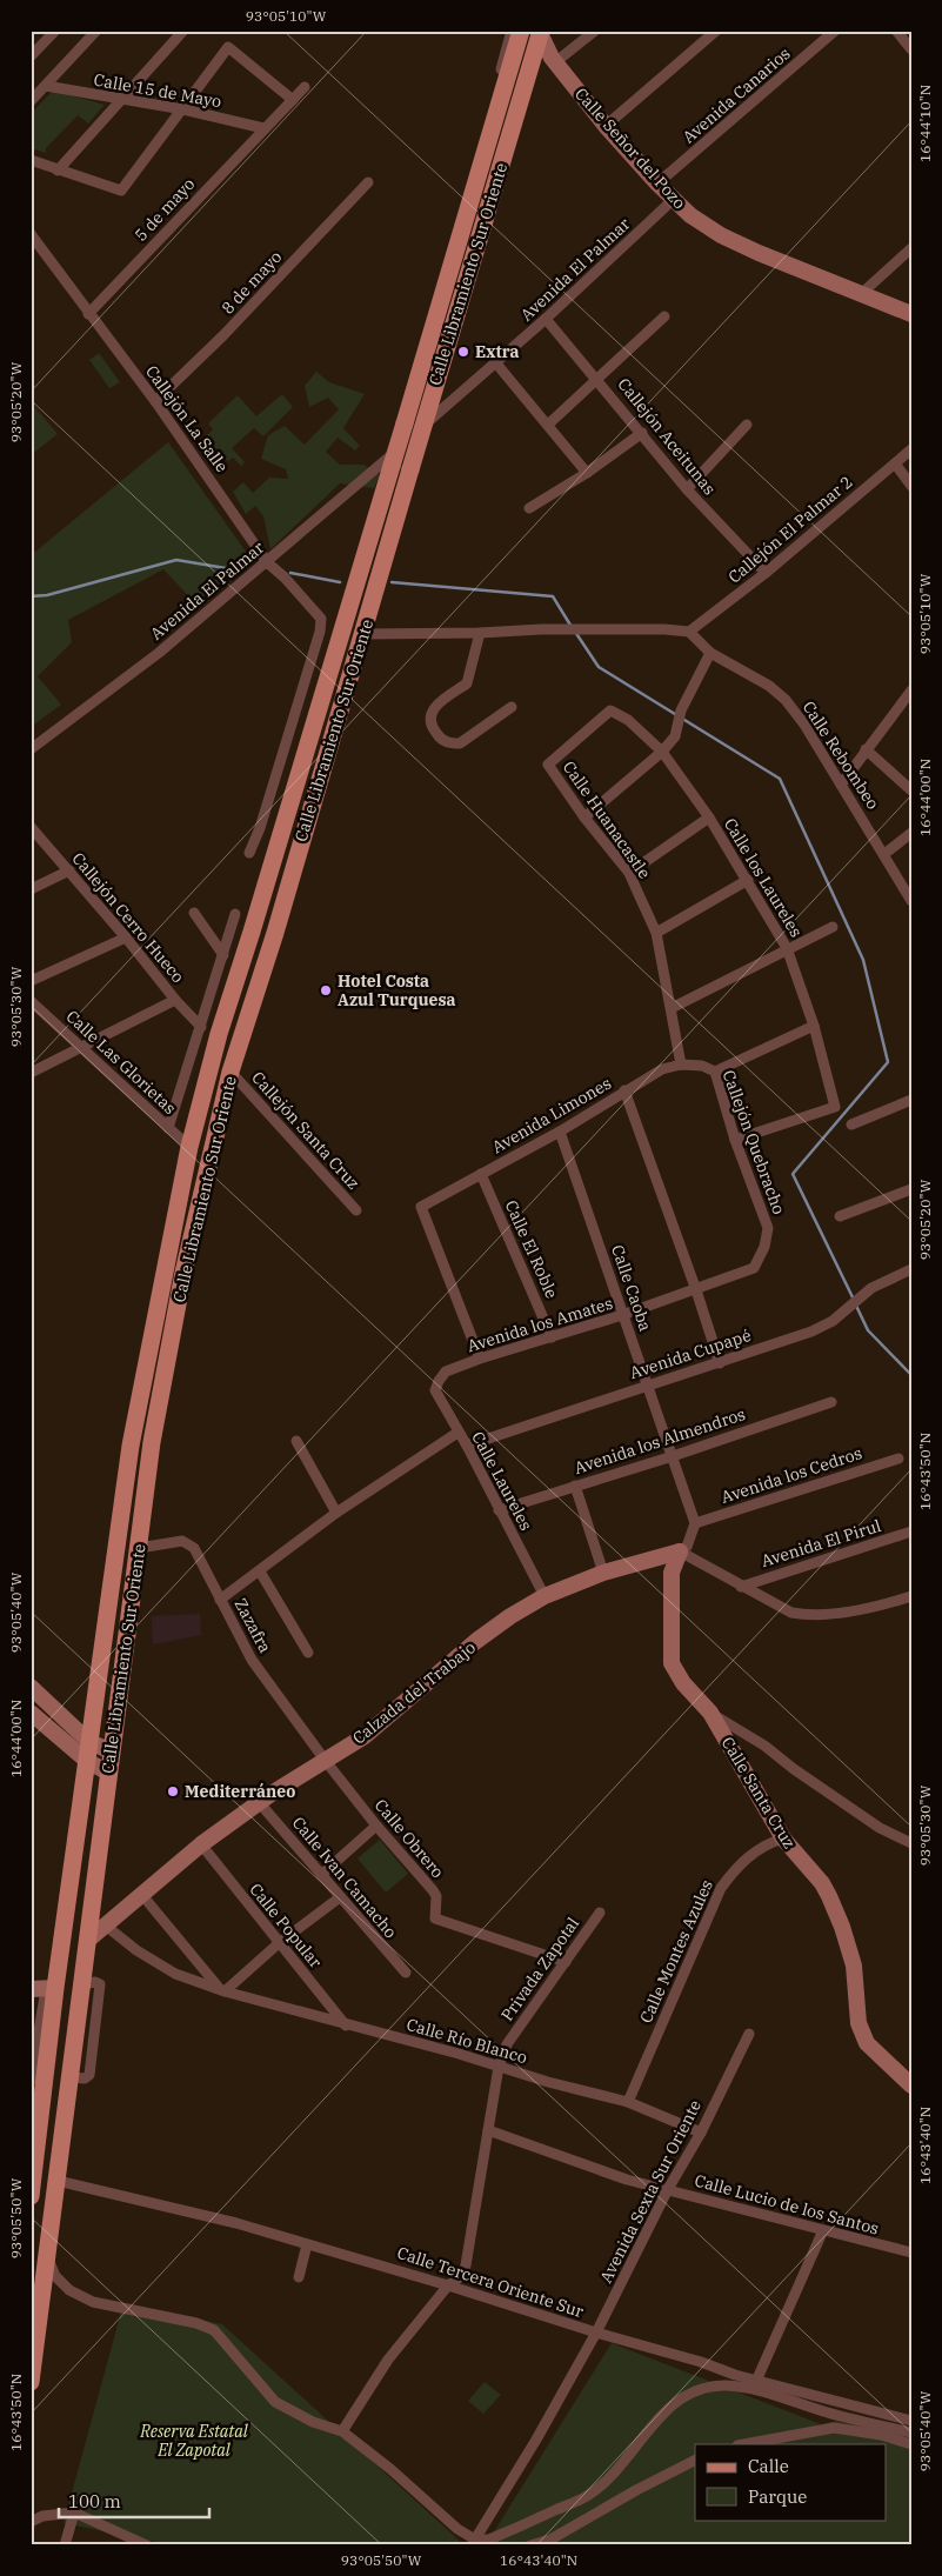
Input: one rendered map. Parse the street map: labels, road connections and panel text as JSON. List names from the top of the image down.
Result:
{
  "streets": {
    "main road": ["Calle Libramiento Sur Oriente"],
    "street": [
      "Calle 15 de Mayo",
      "Avenida Canarios",
      "Calle Señor del Pozo",
      "5 de mayo",
      "Avenida El Palmar",
      "8 de mayo",
      "Callejón La Salle",
      "Callejón Aceitunas",
      "Callejón El Palmar 2",
      "Calle Rebombeo",
      "Calle Huanacastle",
      "Calle los Laureles",
      "Callejón Cerro Hueco",
      "Calle Las Glorietas",
      "Avenida Limones",
      "Callejón Santa Cruz",
      "Callejón Quebracho",
      "Calle El Roble",
      "Calle Caoba",
      "Avenida los Amates",
      "Avenida Cupapé",
      "Avenida los Almendros",
      "Avenida los Cedros",
      "Calle Laureles",
      "Avenida El Pirul",
      "Zazafra",
      "Calzada del Trabajo",
      "Calle Santa Cruz",
      "Calle Obrero",
      "Calle Ivan Camacho",
      "Calle Popular",
      "Calle Montes Azules",
      "Privada Zapotal",
      "Calle Río Blanco",
      "Avenida Sexta Sur Oriente",
      "Calle Lucio de los Santos",
      "Calle Tercera Oriente Sur"
    ]
  },
  "crossings": [
    ["Calle 15 de Mayo", "5 de mayo"],
    ["Avenida Canarios", "Calle Señor del Pozo"],
    ["Calle Señor del Pozo", "Avenida El Palmar"],
    ["Calle Señor del Pozo", "Calle Libramiento Sur Oriente"],
    ["5 de mayo", "Callejón La Salle"],
    ["Avenida El Palmar", "Calle Libramiento Sur Oriente"],
    ["Avenida El Palmar", "Callejón La Salle"],
    ["Avenida El Palmar", "Callejón Aceitunas"],
    ["Calle Libramiento Sur Oriente", "Calle Las Glorietas"],
    ["Calle Libramiento Sur Oriente", "Callejón Santa Cruz"],
    ["Calle Libramiento Sur Oriente", "Zazafra"],
    ["Calle Libramiento Sur Oriente", "Calzada del Trabajo"],
    ["Calle Libramiento Sur Oriente", "Calle Tercera Oriente Sur"],
    ["8 de mayo", "Callejón La Salle"],
    ["Callejón Aceitunas", "Callejón El Palmar 2"],
    ["Callejón El Palmar 2", "Calle Rebombeo"],
    ["Calle Huanacastle", "Calle los Laureles"],
    ["Calle Huanacastle", "Avenida Limones"],
    ["Calle los Laureles", "Callejón Quebracho"],
    ["Avenida Limones", "Callejón Quebracho"],
    ["Avenida Limones", "Calle El Roble"],
    ["Avenida Limones", "Calle Caoba"],
    ["Avenida Limones", "Avenida los Amates"],
    ["Callejón Quebracho", "Avenida los Amates"],
    ["Calle El Roble", "Avenida los Amates"],
    ["Calle Caoba", "Avenida los Amates"],
    ["Calle Caoba", "Avenida Cupapé"],
    ["Calle Caoba", "Avenida los Almendros"],
    ["Calle Caoba", "Avenida los Cedros"],
    ["Avenida los Amates", "Calle Laureles"],
    ["Avenida Cupapé", "Calle Laureles"],
    ["Avenida los Almendros", "Calle Laureles"],
    ["Calle Laureles", "Calzada del Trabajo"],
    ["Zazafra", "Calzada del Trabajo"],
    ["Zazafra", "Calle Obrero"],
    ["Calzada del Trabajo", "Calle Santa Cruz"],
    ["Calzada del Trabajo", "Calle Obrero"],
    ["Calzada del Trabajo", "Calle Ivan Camacho"],
    ["Calzada del Trabajo", "Calle Popular"],
    ["Calzada del Trabajo", "Calle Río Blanco"],
    ["Calle Santa Cruz", "Calle Montes Azules"],
    ["Calle Obrero", "Privada Zapotal"],
    ["Calle Popular", "Calle Río Blanco"],
    ["Calle Montes Azules", "Calle Río Blanco"],
    ["Privada Zapotal", "Calle Río Blanco"],
    ["Privada Zapotal", "Calle Lucio de los Santos"],
    ["Privada Zapotal", "Calle Tercera Oriente Sur"],
    ["Calle Río Blanco", "Avenida Sexta Sur Oriente"],
    ["Avenida Sexta Sur Oriente", "Calle Lucio de los Santos"],
    ["Avenida Sexta Sur Oriente", "Calle Tercera Oriente Sur"]
  ],
  "parks": ["Reserva Estatal El Zapotal"],
  "places": ["Extra", "Hotel Costa Azul Turquesa", "Mediterráneo"],
  "legend": ["Calle", "Parque"],
  "scale_bar": "100 m",
  "coordinates": [
    "93°05'10\"W",
    "16°44'10\"N",
    "93°05'20\"W",
    "16°44'00\"N",
    "93°05'30\"W",
    "16°43'50\"N",
    "93°05'40\"W",
    "16°43'40\"N",
    "93°05'50\"W"
  ]
}
